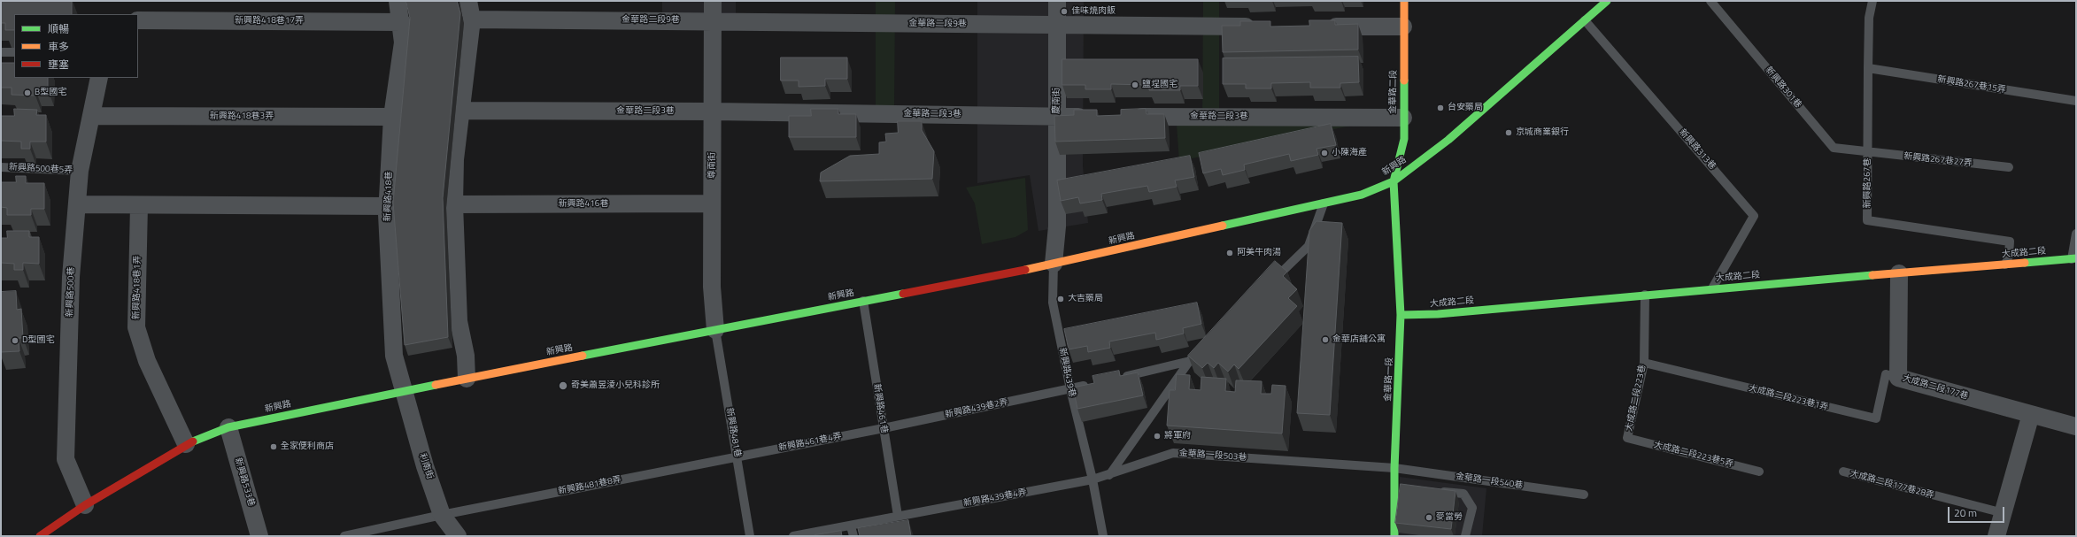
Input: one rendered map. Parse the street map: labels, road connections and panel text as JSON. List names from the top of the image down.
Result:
{
  "streets": {
    "street": [
      "金華路二段9巷",
      "新興路418巷17弄",
      "金華路二段",
      "慶南街",
      "金華路二段3巷",
      "新興路418巷3弄",
      "尊南街",
      "新興路",
      "新興路418巷",
      "新興路416巷",
      "大成路二段",
      "新興路418巷1弄",
      "新興路500巷",
      "金華路一段",
      "大成路二段177巷",
      "利南街",
      "新興路533巷"
    ],
    "lane": [
      "新興路267巷15弄",
      "新興路301巷",
      "新興路313巷",
      "新興路267巷27弄",
      "新興路500巷5弄",
      "新興路267巷",
      "新興路439巷",
      "大成路二段223巷",
      "大成路二段223巷1弄",
      "新興路461巷",
      "新興路439巷2弄",
      "新興路481巷",
      "新興路461巷4弄",
      "大成路二段223巷5弄",
      "金華路一段503巷",
      "金華路一段540巷",
      "大成路二段177巷28弄",
      "新興路481巷8弄",
      "新興路439巷4弄"
    ]
  },
  "crossings": [
    ["金華路二段9巷", "慶南街"],
    ["金華路二段9巷", "尊南街"],
    ["新興路418巷17弄", "新興路418巷"],
    ["新興路267巷15弄", "新興路267巷"],
    ["新興路301巷", "新興路267巷27弄"],
    ["新興路301巷", "新興路267巷"],
    ["金華路二段", "金華路二段3巷"],
    ["金華路二段", "新興路"],
    ["金華路二段", "金華路一段"],
    ["慶南街", "金華路二段3巷"],
    ["慶南街", "新興路"],
    ["慶南街", "新興路439巷"],
    ["金華路二段3巷", "尊南街"],
    ["新興路418巷3弄", "新興路418巷"],
    ["新興路418巷3弄", "新興路500巷"],
    ["新興路313巷", "新興路"],
    ["新興路313巷", "大成路二段"],
    ["新興路267巷27弄", "新興路267巷"],
    ["尊南街", "新興路"],
    ["尊南街", "新興路416巷"],
    ["尊南街", "新興路481巷"],
    ["新興路", "新興路418巷"],
    ["新興路", "新興路418巷1弄"],
    ["新興路", "新興路500巷"],
    ["新興路", "新興路439巷"],
    ["新興路", "金華路一段"],
    ["新興路", "新興路461巷"],
    ["新興路", "新興路481巷"],
    ["新興路", "利南街"],
    ["新興路", "新興路533巷"],
    ["新興路500巷5弄", "新興路500巷"],
    ["新興路267巷", "大成路二段"],
    ["新興路418巷", "利南街"],
    ["大成路二段", "金華路一段"],
    ["大成路二段", "大成路二段177巷"],
    ["大成路二段", "大成路二段223巷"],
    ["新興路439巷", "新興路439巷2弄"],
    ["新興路439巷", "金華路一段503巷"],
    ["新興路439巷", "新興路439巷4弄"],
    ["金華路一段", "金華路一段503巷"],
    ["金華路一段", "金華路一段540巷"],
    ["大成路二段177巷", "大成路二段223巷1弄"],
    ["大成路二段223巷", "大成路二段223巷1弄"],
    ["大成路二段223巷", "大成路二段223巷5弄"],
    ["新興路461巷", "新興路439巷2弄"],
    ["新興路461巷", "新興路461巷4弄"],
    ["新興路461巷", "新興路439巷4弄"],
    ["新興路439巷2弄", "新興路461巷4弄"],
    ["新興路481巷", "新興路461巷4弄"],
    ["新興路481巷", "新興路481巷8弄"],
    ["新興路461巷4弄", "新興路481巷8弄"],
    ["金華路一段503巷", "金華路一段540巷"],
    ["金華路一段503巷", "新興路439巷4弄"],
    ["利南街", "新興路481巷8弄"]
  ],
  "places": [
    "佳味燒肉飯",
    "鹽埕國宅",
    "B型國宅",
    "台安藥局",
    "京城商業銀行",
    "小陳海產",
    "阿美牛肉湯",
    "大吉藥局",
    "金華店舖公寓",
    "D型國宅",
    "奇美蕭昱淩小兒科診所",
    "將軍府",
    "全家便利商店",
    "麥當勞"
  ],
  "legend": ["順暢", "車多", "壅塞"],
  "scale_bar": "20 m"
}
